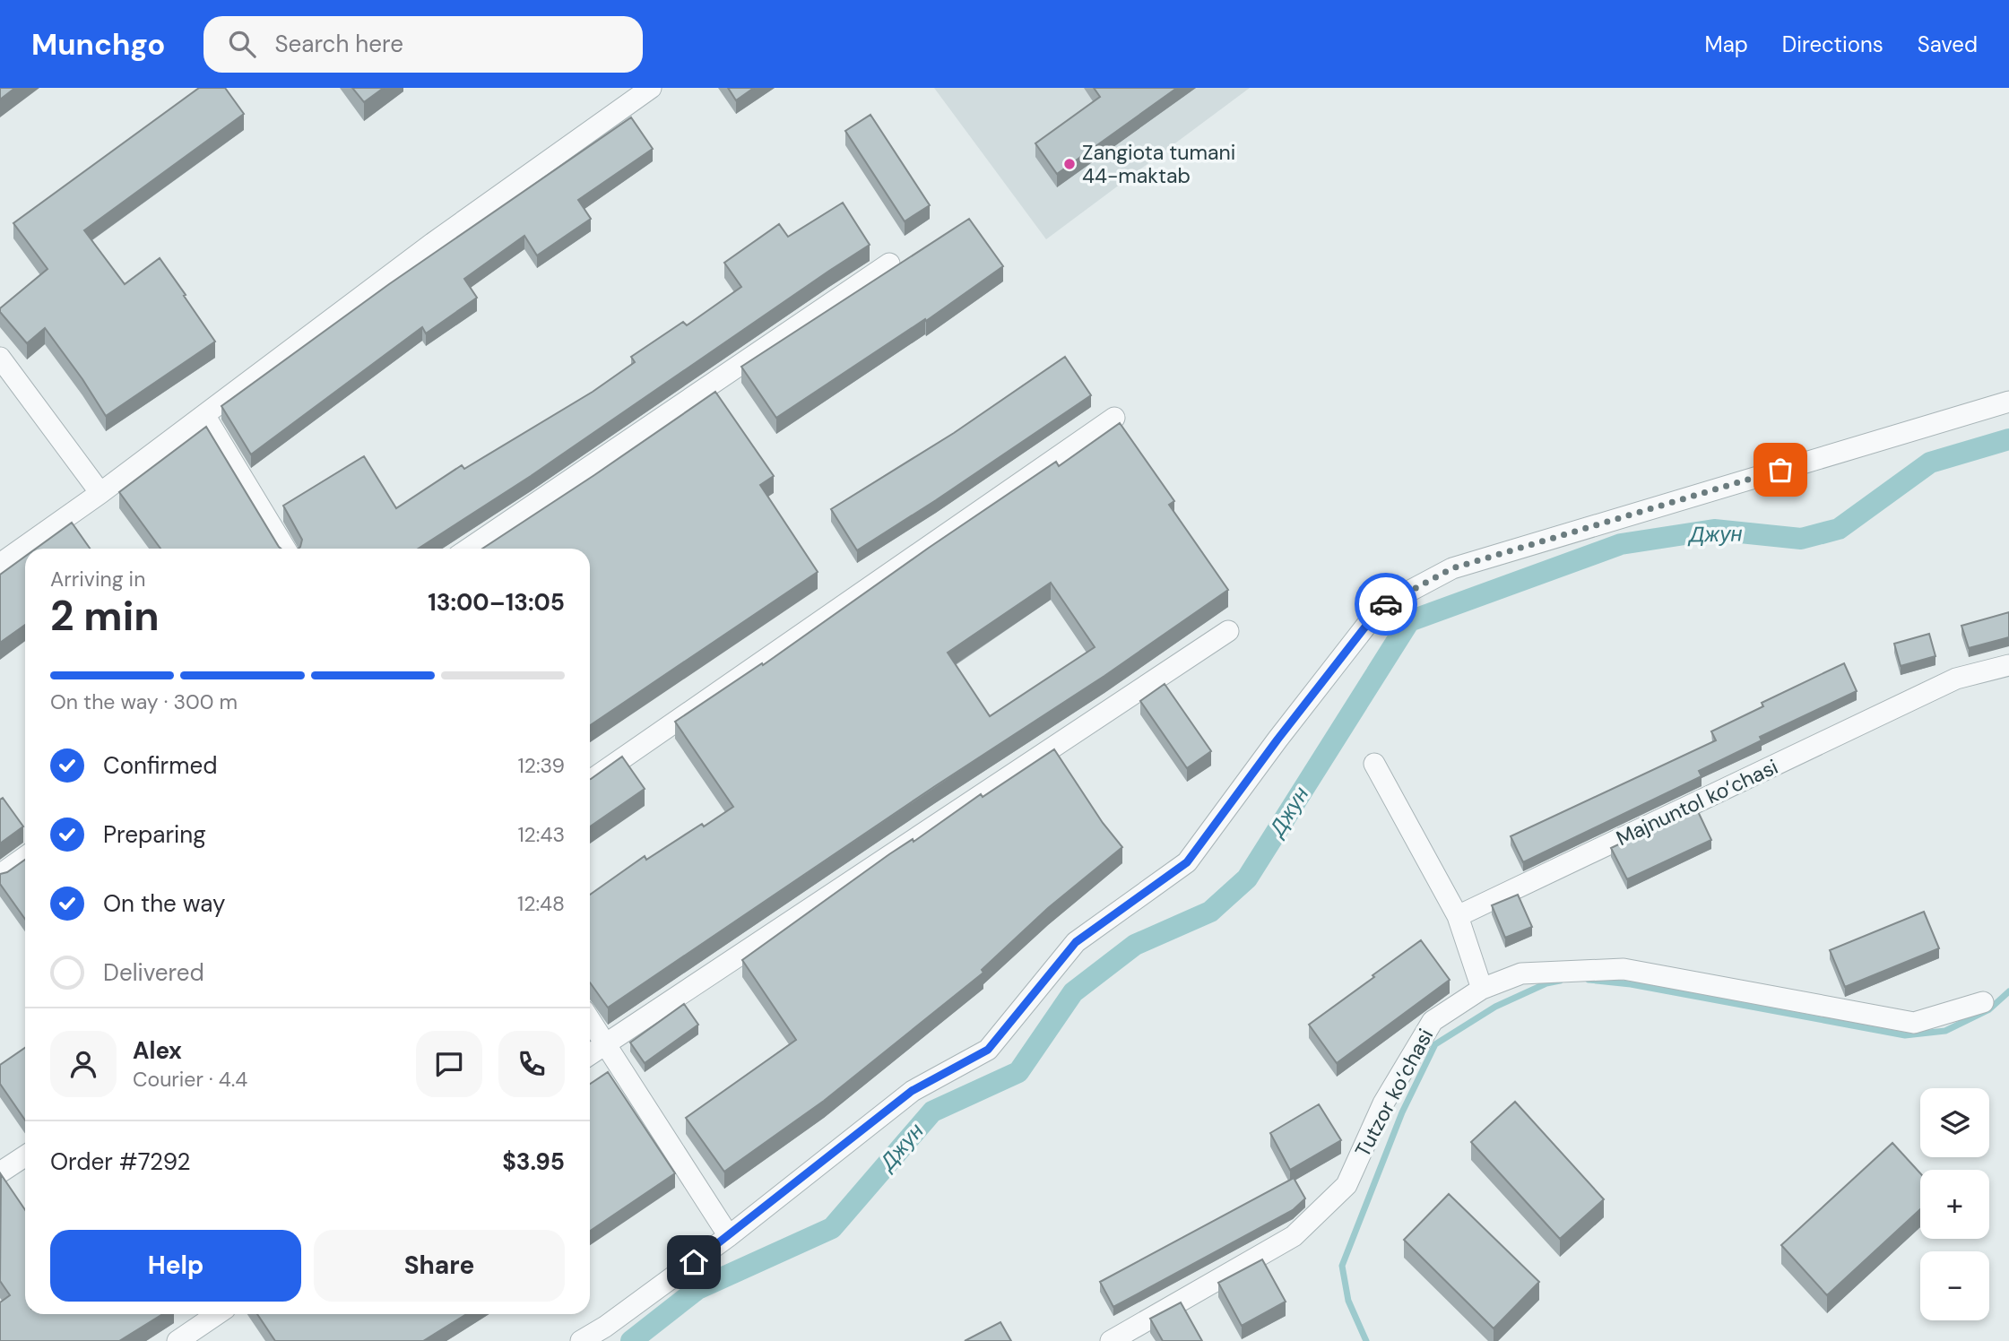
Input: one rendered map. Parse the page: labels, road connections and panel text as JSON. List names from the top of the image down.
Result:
{
  "streets": {
    "street": ["Majnuntol ko‘chasi", "Tutzor ko‘chasi"]
  },
  "water": ["Джун"],
  "places": ["Zangiota tumani 44-maktab"],
  "page": {
    "header": "Munchgo",
    "search": "Search here",
    "nav": ["Map", "Directions", "Saved"],
    "heading": ["2 min", "Arriving in", "13:00–13:05"],
    "panel": [
      "Alex",
      "Courier · 4.4",
      "Order #7292",
      "$3.95"
    ],
    "bar": "On the way · 300 m",
    "list": [
      ["Confirmed", "12:39"],
      ["Preparing", "12:43"],
      ["On the way", "12:48"],
      "Delivered"
    ],
    "map_buttons": ["+", "−"],
    "buttons": ["Help", "Share"]
  }
}
